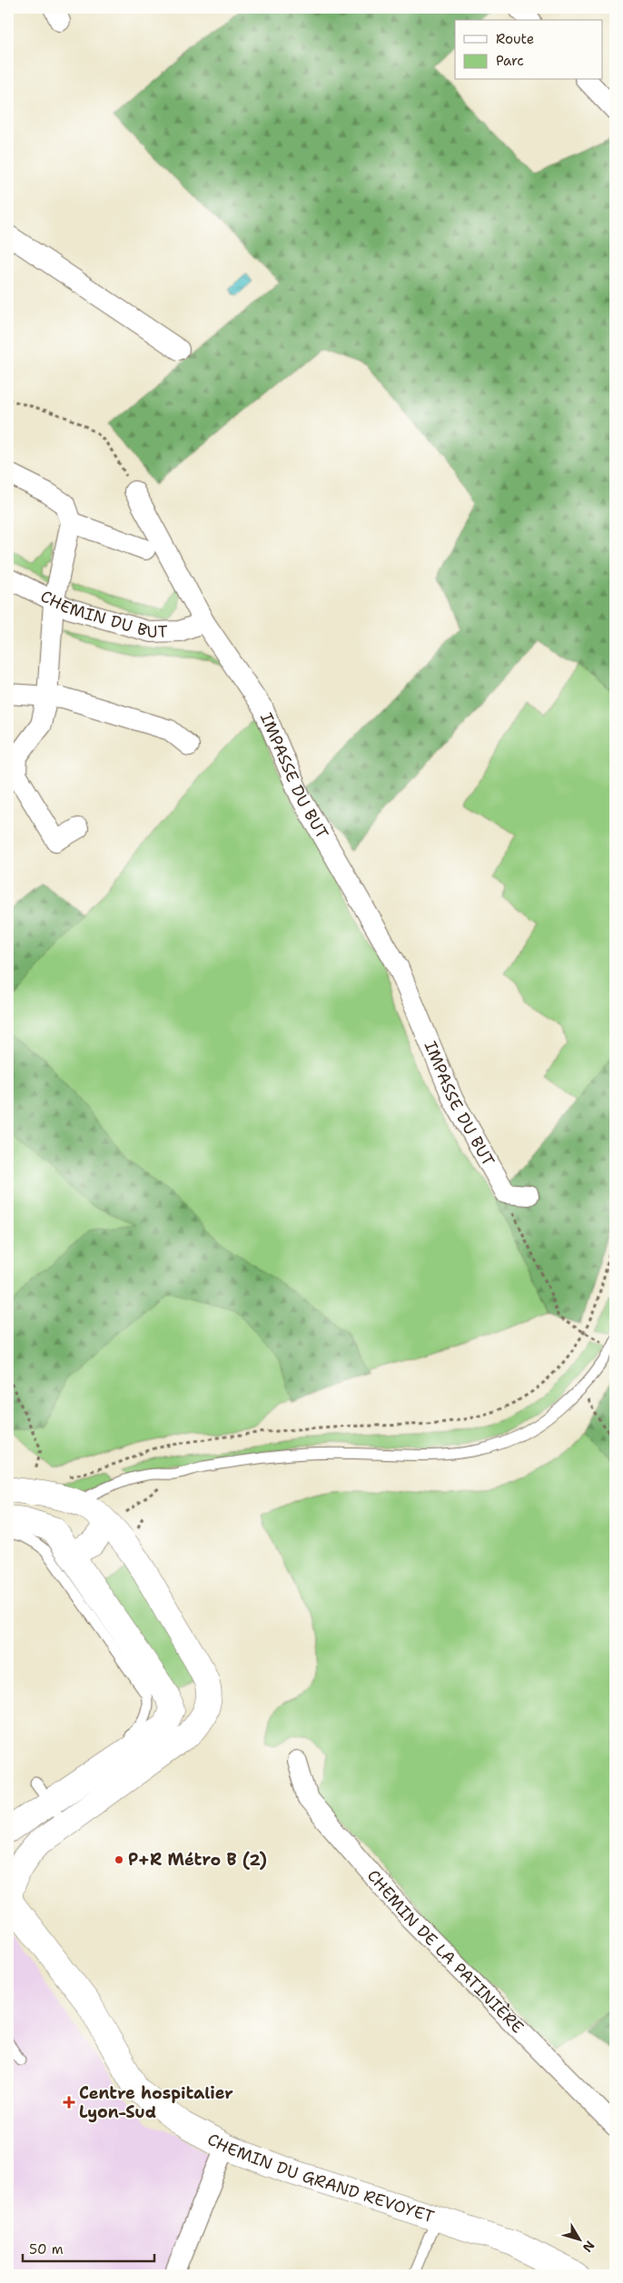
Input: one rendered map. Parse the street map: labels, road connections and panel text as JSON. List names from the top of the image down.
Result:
{
  "streets": {
    "street": [
      "CHEMIN DU BUT",
      "IMPASSE DU BUT",
      "CHEMIN DE LA PATINIÈRE",
      "CHEMIN DU GRAND REVOYET"
    ]
  },
  "crossings": [
    ["CHEMIN DU BUT", "IMPASSE DU BUT"]
  ],
  "places": {
    "other": ["P+R Métro B (2)"],
    "health": ["Centre hospitalier Lyon-Sud"]
  },
  "legend": ["Route", "Parc"],
  "scale_bar": "50 m",
  "north": "bottom right"
}
